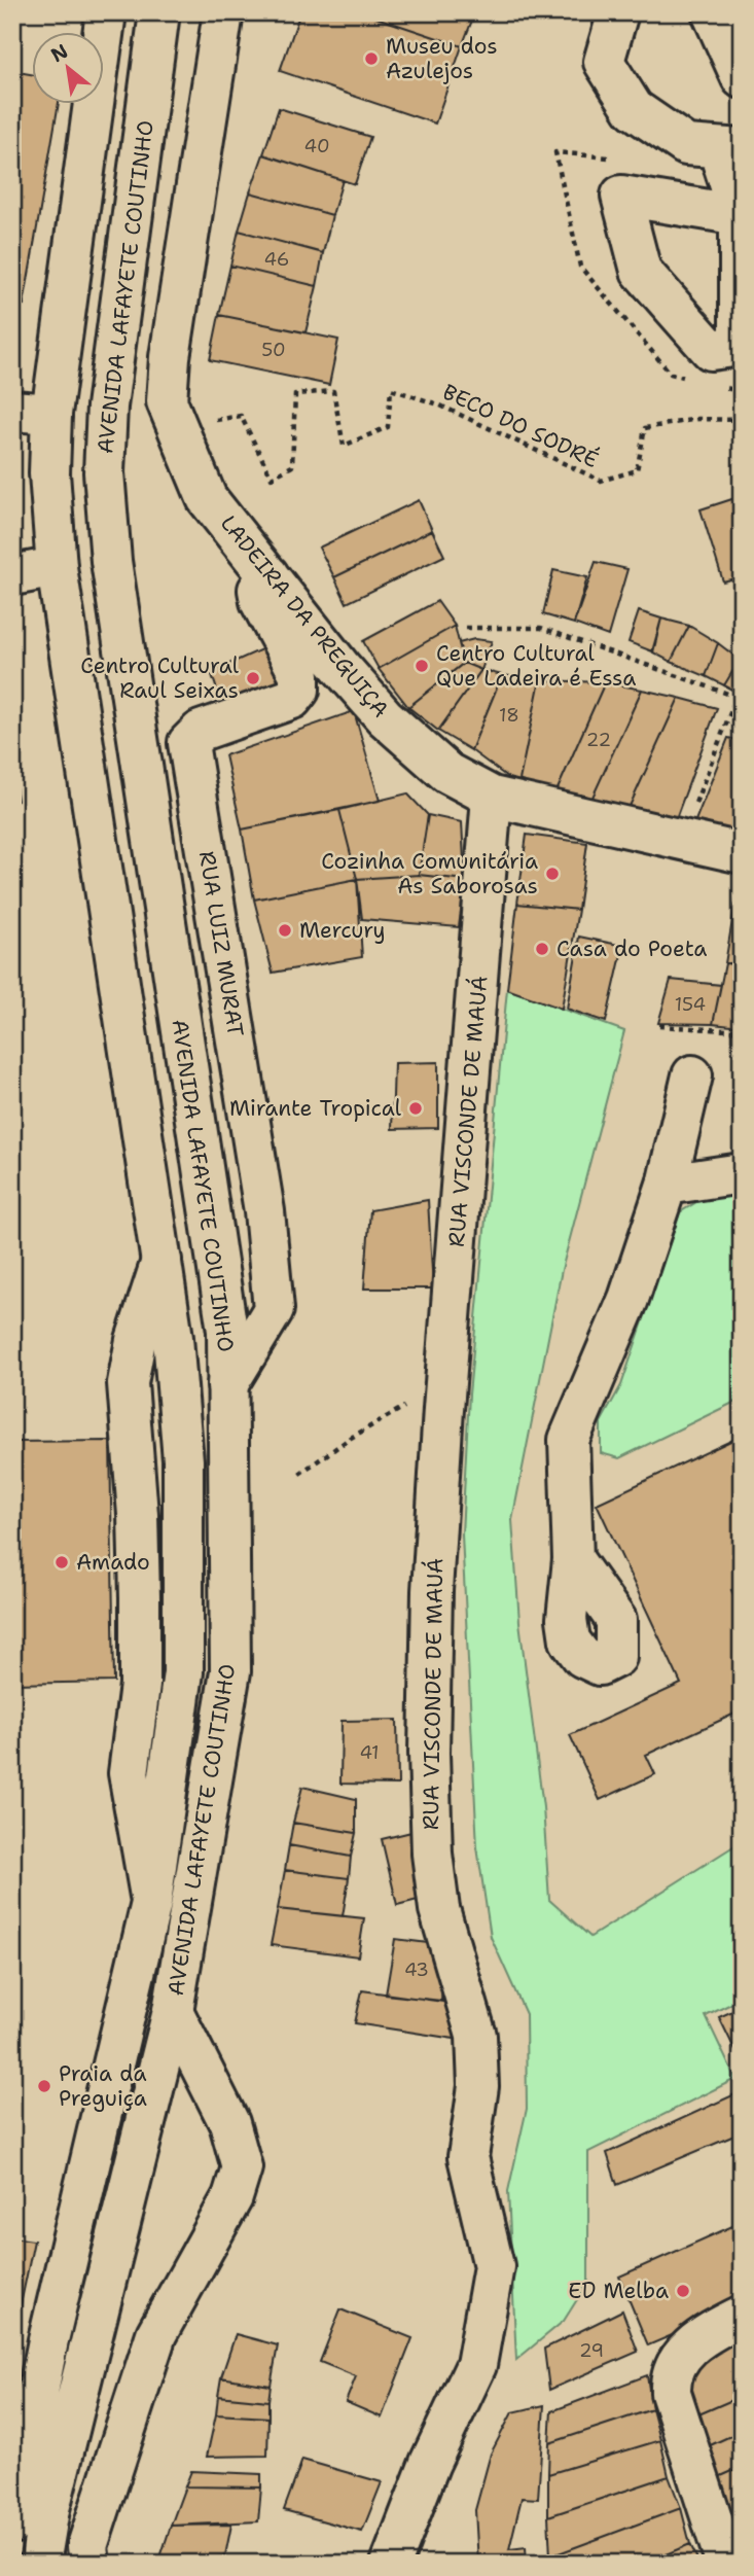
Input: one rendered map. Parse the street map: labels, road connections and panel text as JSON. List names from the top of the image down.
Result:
{
  "streets": {
    "main road": [
      "AVENIDA LAFAYETE COUTINHO",
      "LADEIRA DA PREGUIÇA",
      "RUA LUIZ MURAT",
      "RUA VISCONDE DE MAUÁ"
    ],
    "path": ["BECO DO SODRÉ"]
  },
  "crossings": [
    ["AVENIDA LAFAYETE COUTINHO", "RUA LUIZ MURAT"],
    ["LADEIRA DA PREGUIÇA", "RUA LUIZ MURAT"],
    ["LADEIRA DA PREGUIÇA", "RUA VISCONDE DE MAUÁ"]
  ],
  "places": [
    "Museu dos Azulejos",
    "Centro Cultural Que Ladeira é Essa",
    "Centro Cultural Raul Seixas",
    "Cozinha Comunitária As Saborosas",
    "Mercury",
    "Casa do Poeta",
    "Mirante Tropical",
    "Amado",
    "Praia da Preguiça",
    "ED Melba"
  ],
  "house_numbers": [
    "40",
    "46",
    "50",
    "18",
    "22",
    "154",
    "41",
    "43",
    "29"
  ],
  "north": "top left"
}
